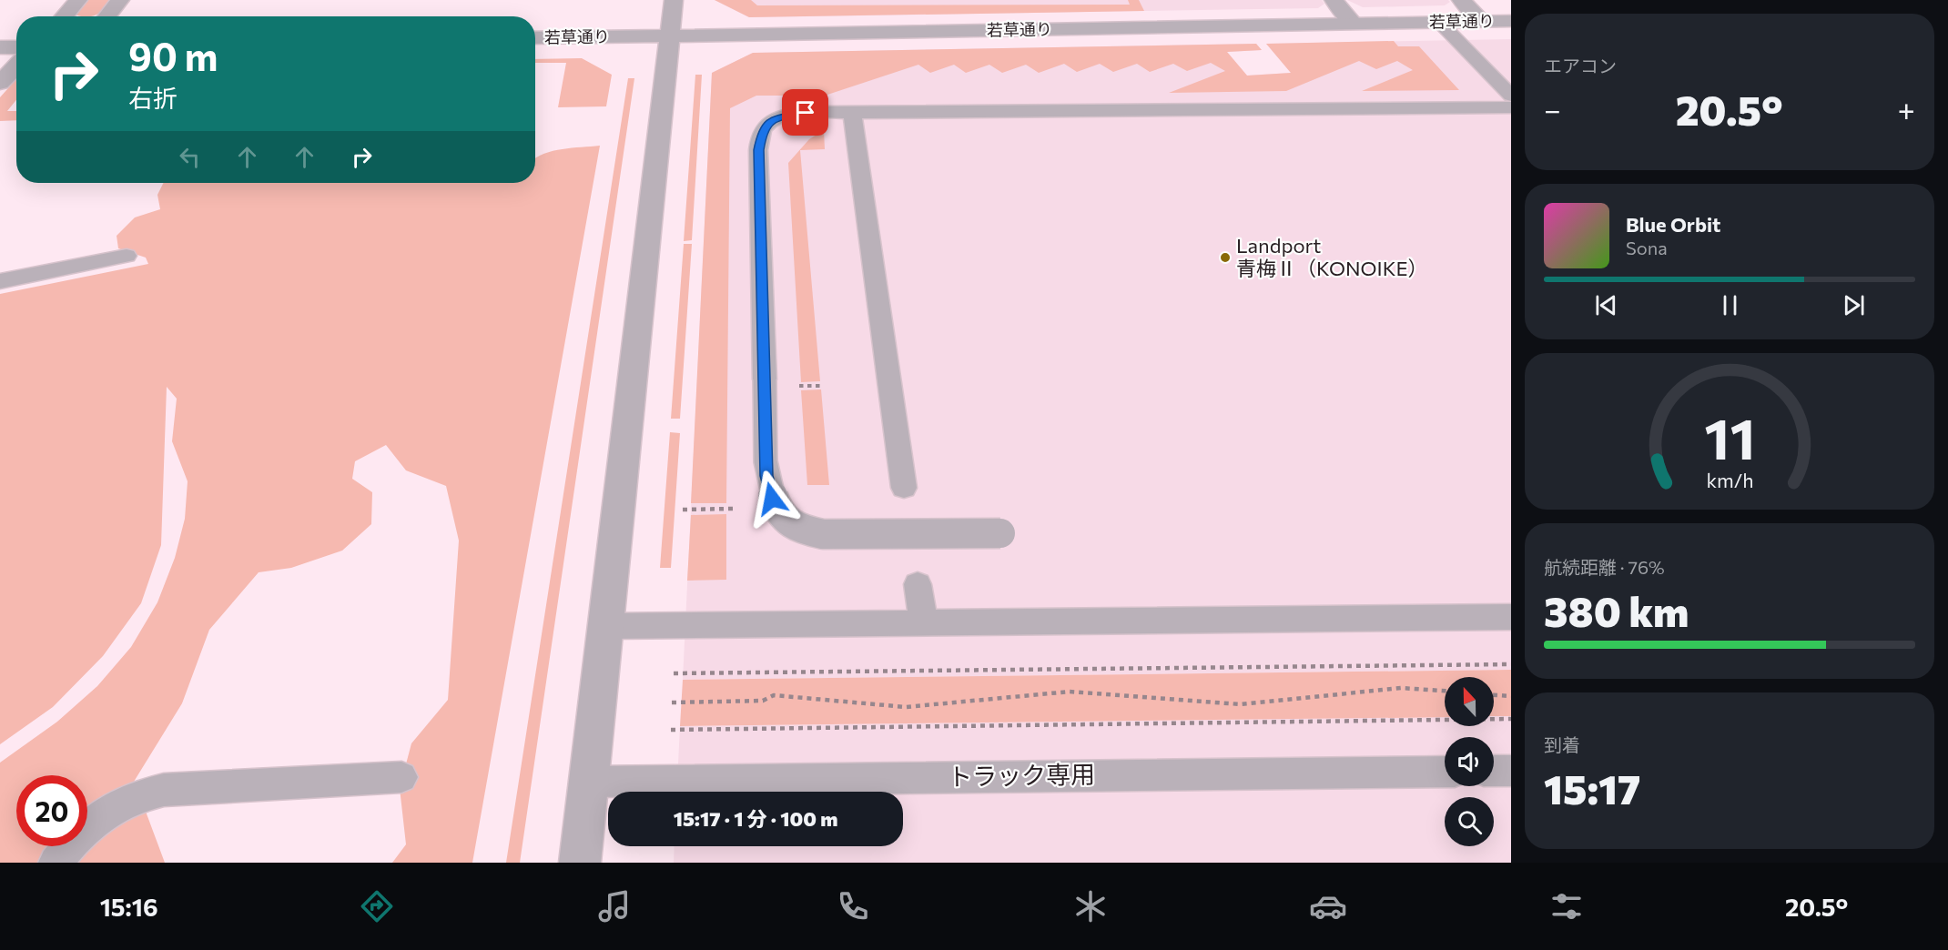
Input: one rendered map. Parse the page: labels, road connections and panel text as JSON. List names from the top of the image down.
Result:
{
  "streets": {
    "street": ["若草通り"],
    "lane": ["トラック専用"]
  },
  "places": ["Landport 青梅Ⅱ（KONOIKE）"],
  "north": "top",
  "page": {
    "tile": [
      "エアコン",
      ["航続距離 · 76%", "380 km"],
      ["到着", "15:17"]
    ],
    "turn": ["90 m", "右折"],
    "heat": ["−", "20.5°", "+"],
    "song": ["Blue Orbit", "Sona"],
    "limit": "20",
    "trip": "15:17 · 1 分 · 100 m",
    "tabs": ["15:16", "20.5°"],
    "gauge": ["11", "km/h"]
  }
}
